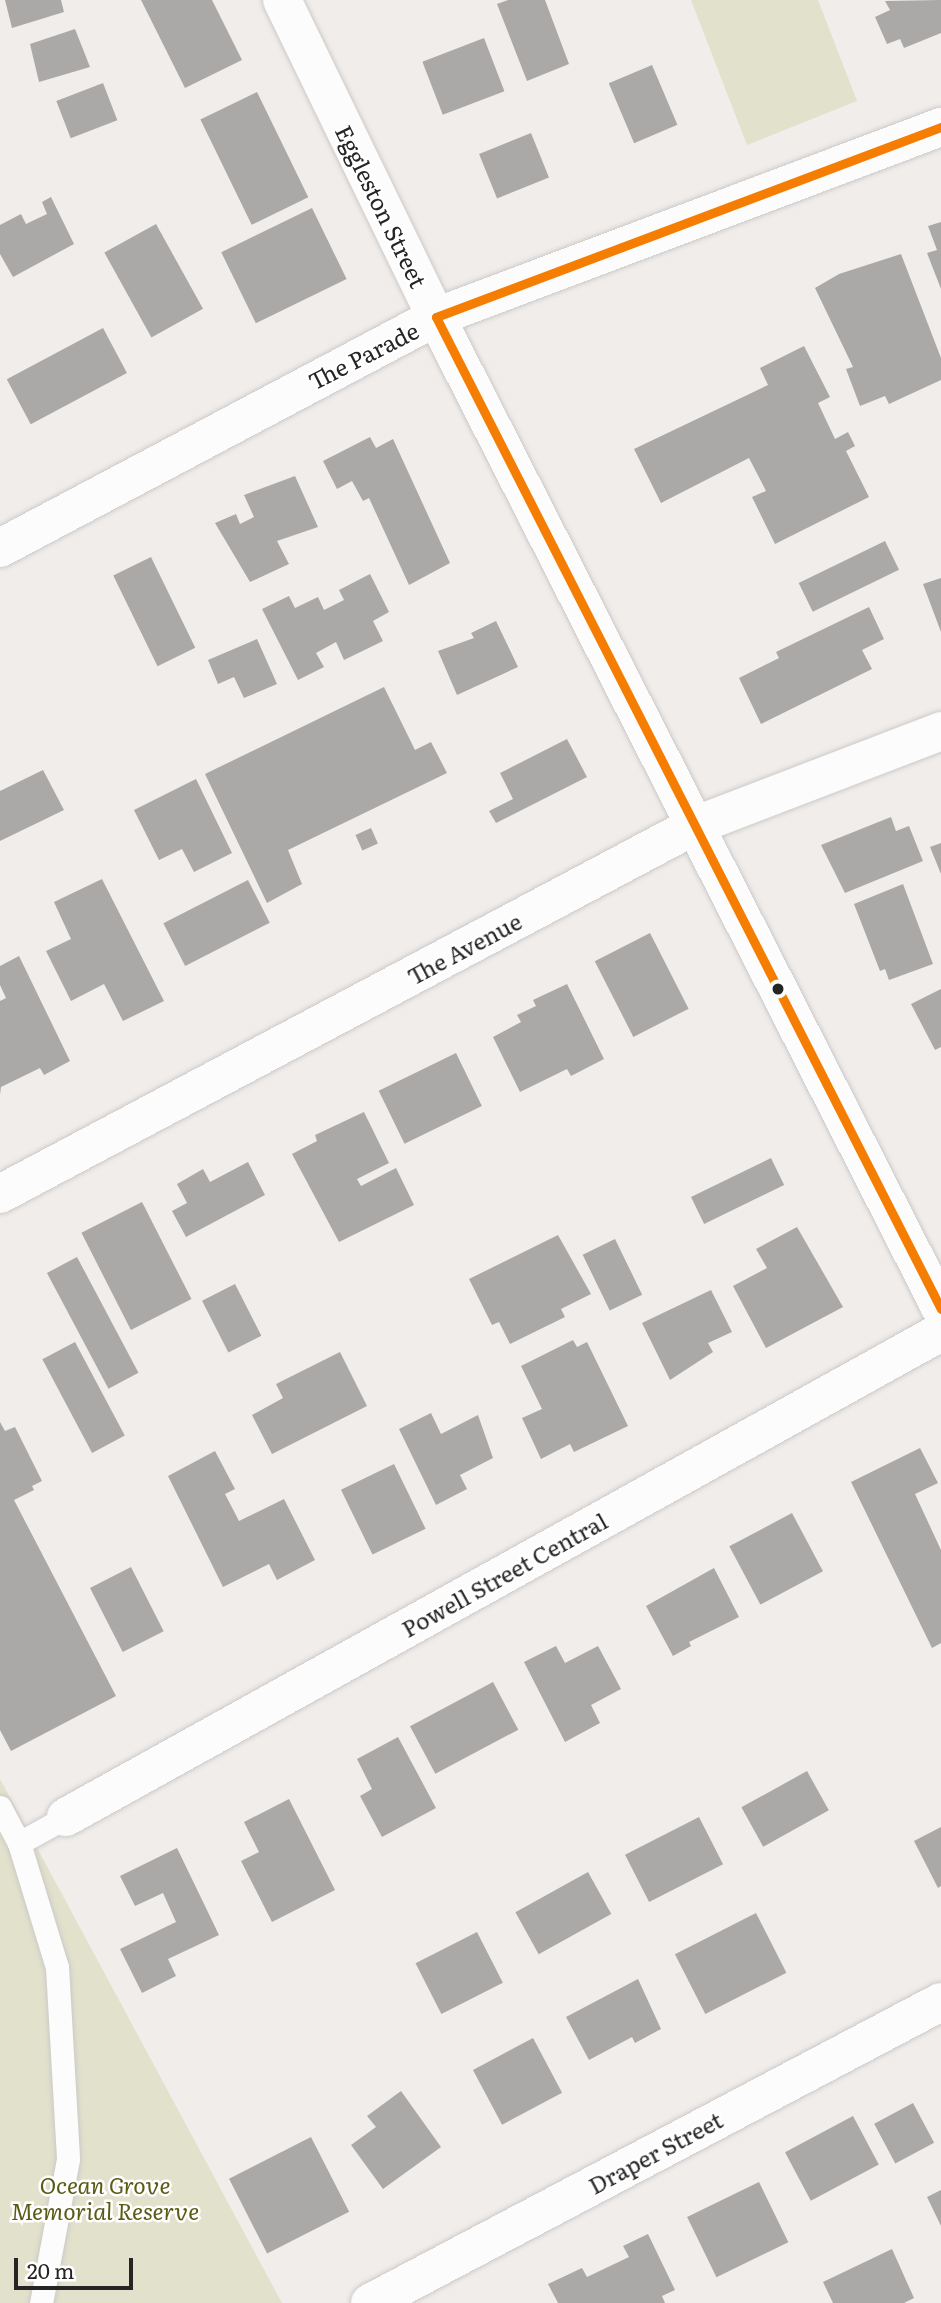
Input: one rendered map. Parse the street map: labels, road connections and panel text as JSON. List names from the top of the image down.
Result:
{
  "streets": {
    "street": [
      "Eggleston Street",
      "The Parade",
      "The Avenue",
      "Powell Street Central",
      "Draper Street"
    ]
  },
  "crossings": [
    ["Eggleston Street", "The Parade"],
    ["Eggleston Street", "The Avenue"]
  ],
  "parks": ["Ocean Grove Memorial Reserve"],
  "scale_bar": "20 m"
}
